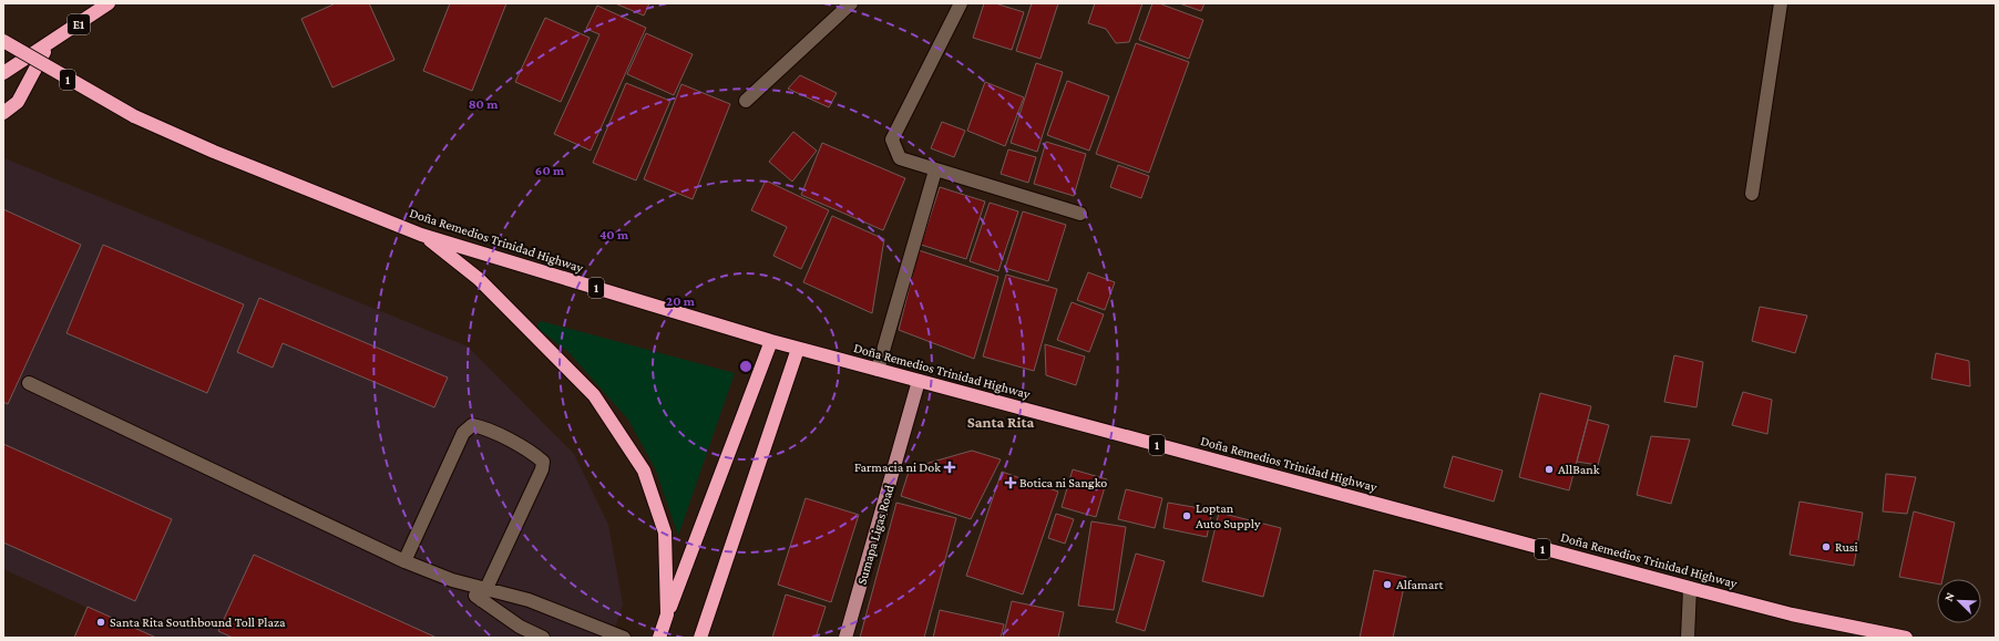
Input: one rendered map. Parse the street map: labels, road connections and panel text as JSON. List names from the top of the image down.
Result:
{
  "streets": {
    "highway": ["E1", "1", "Doña Remedios Trinidad Highway"],
    "main road": ["Sumapa Ligas Road"]
  },
  "crossings": [
    ["Doña Remedios Trinidad Highway", "Sumapa Ligas Road"]
  ],
  "districts": ["Santa Rita"],
  "places": {
    "health": ["Farmacia ni Dok", "Botica ni Sangko"],
    "other": [
      "AllBank",
      "Loptan Auto Supply",
      "Rusi",
      "Alfamart",
      "Santa Rita Southbound Toll Plaza"
    ]
  },
  "north": "top left",
  "rings": [
    "80 m",
    "60 m",
    "40 m",
    "20 m"
  ]
}
